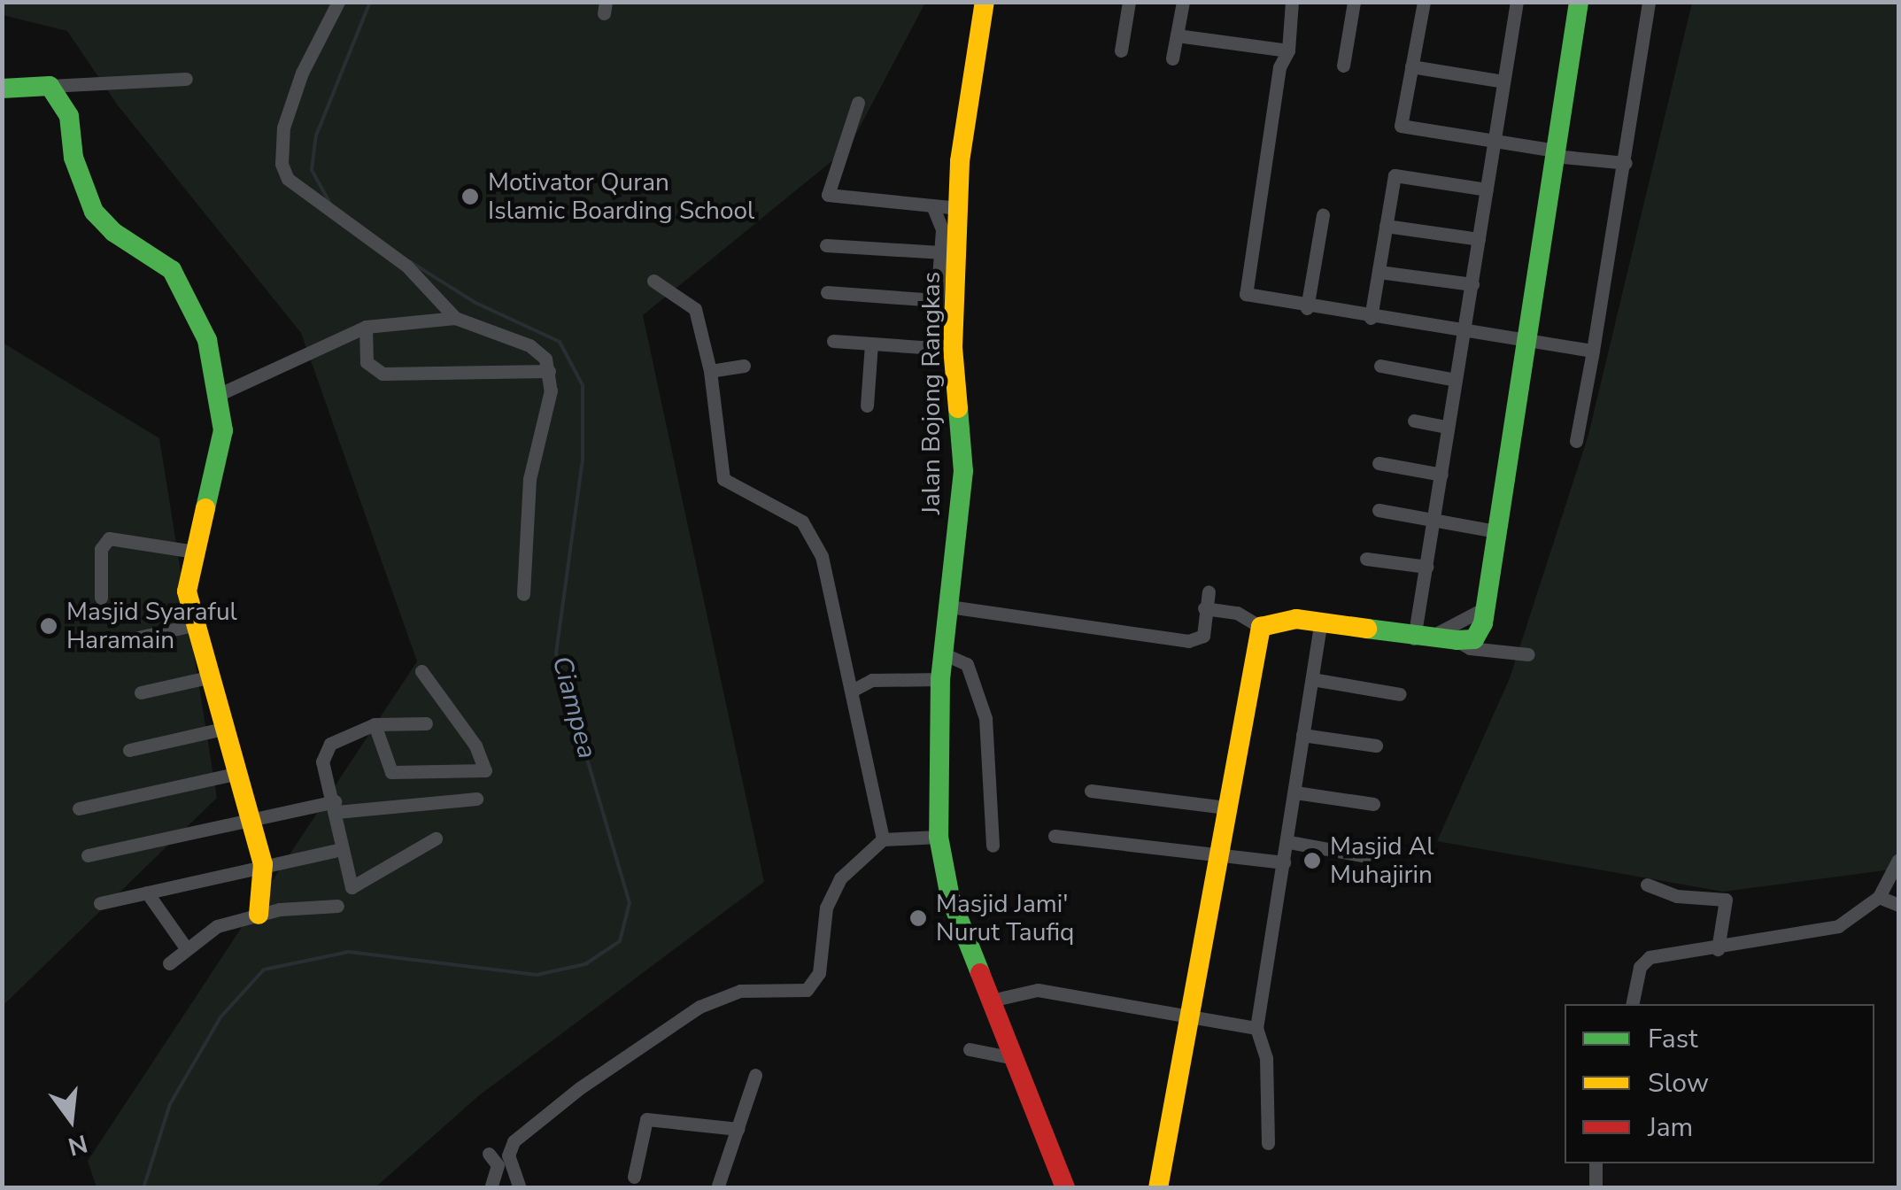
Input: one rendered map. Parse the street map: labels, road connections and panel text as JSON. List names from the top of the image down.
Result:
{
  "streets": {
    "street": ["Jalan Bojong Rangkas"]
  },
  "water": ["Ciampea"],
  "places": [
    "Motivator Quran Islamic Boarding School",
    "Masjid Syaraful Haramain",
    "Masjid Al Muhajirin",
    "Masjid Jami' Nurut Taufiq"
  ],
  "legend": ["Fast", "Slow", "Jam"],
  "north": "bottom"
}
